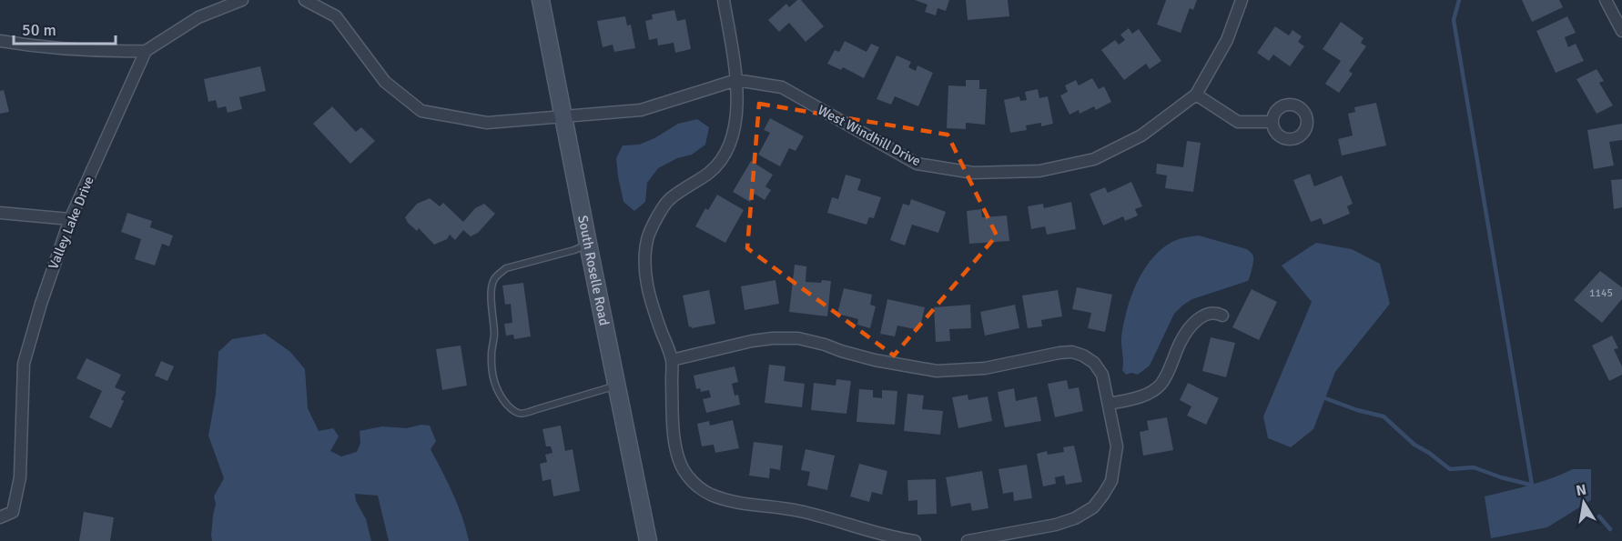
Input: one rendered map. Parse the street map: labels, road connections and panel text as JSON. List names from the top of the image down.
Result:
{
  "streets": {
    "main road": ["South Roselle Road"],
    "street": ["West Windhill Drive", "Valley Lake Drive"]
  },
  "crossings": [
    ["West Windhill Drive", "South Roselle Road"]
  ],
  "house_numbers": ["1145"],
  "scale_bar": "50 m",
  "north": "top"
}
